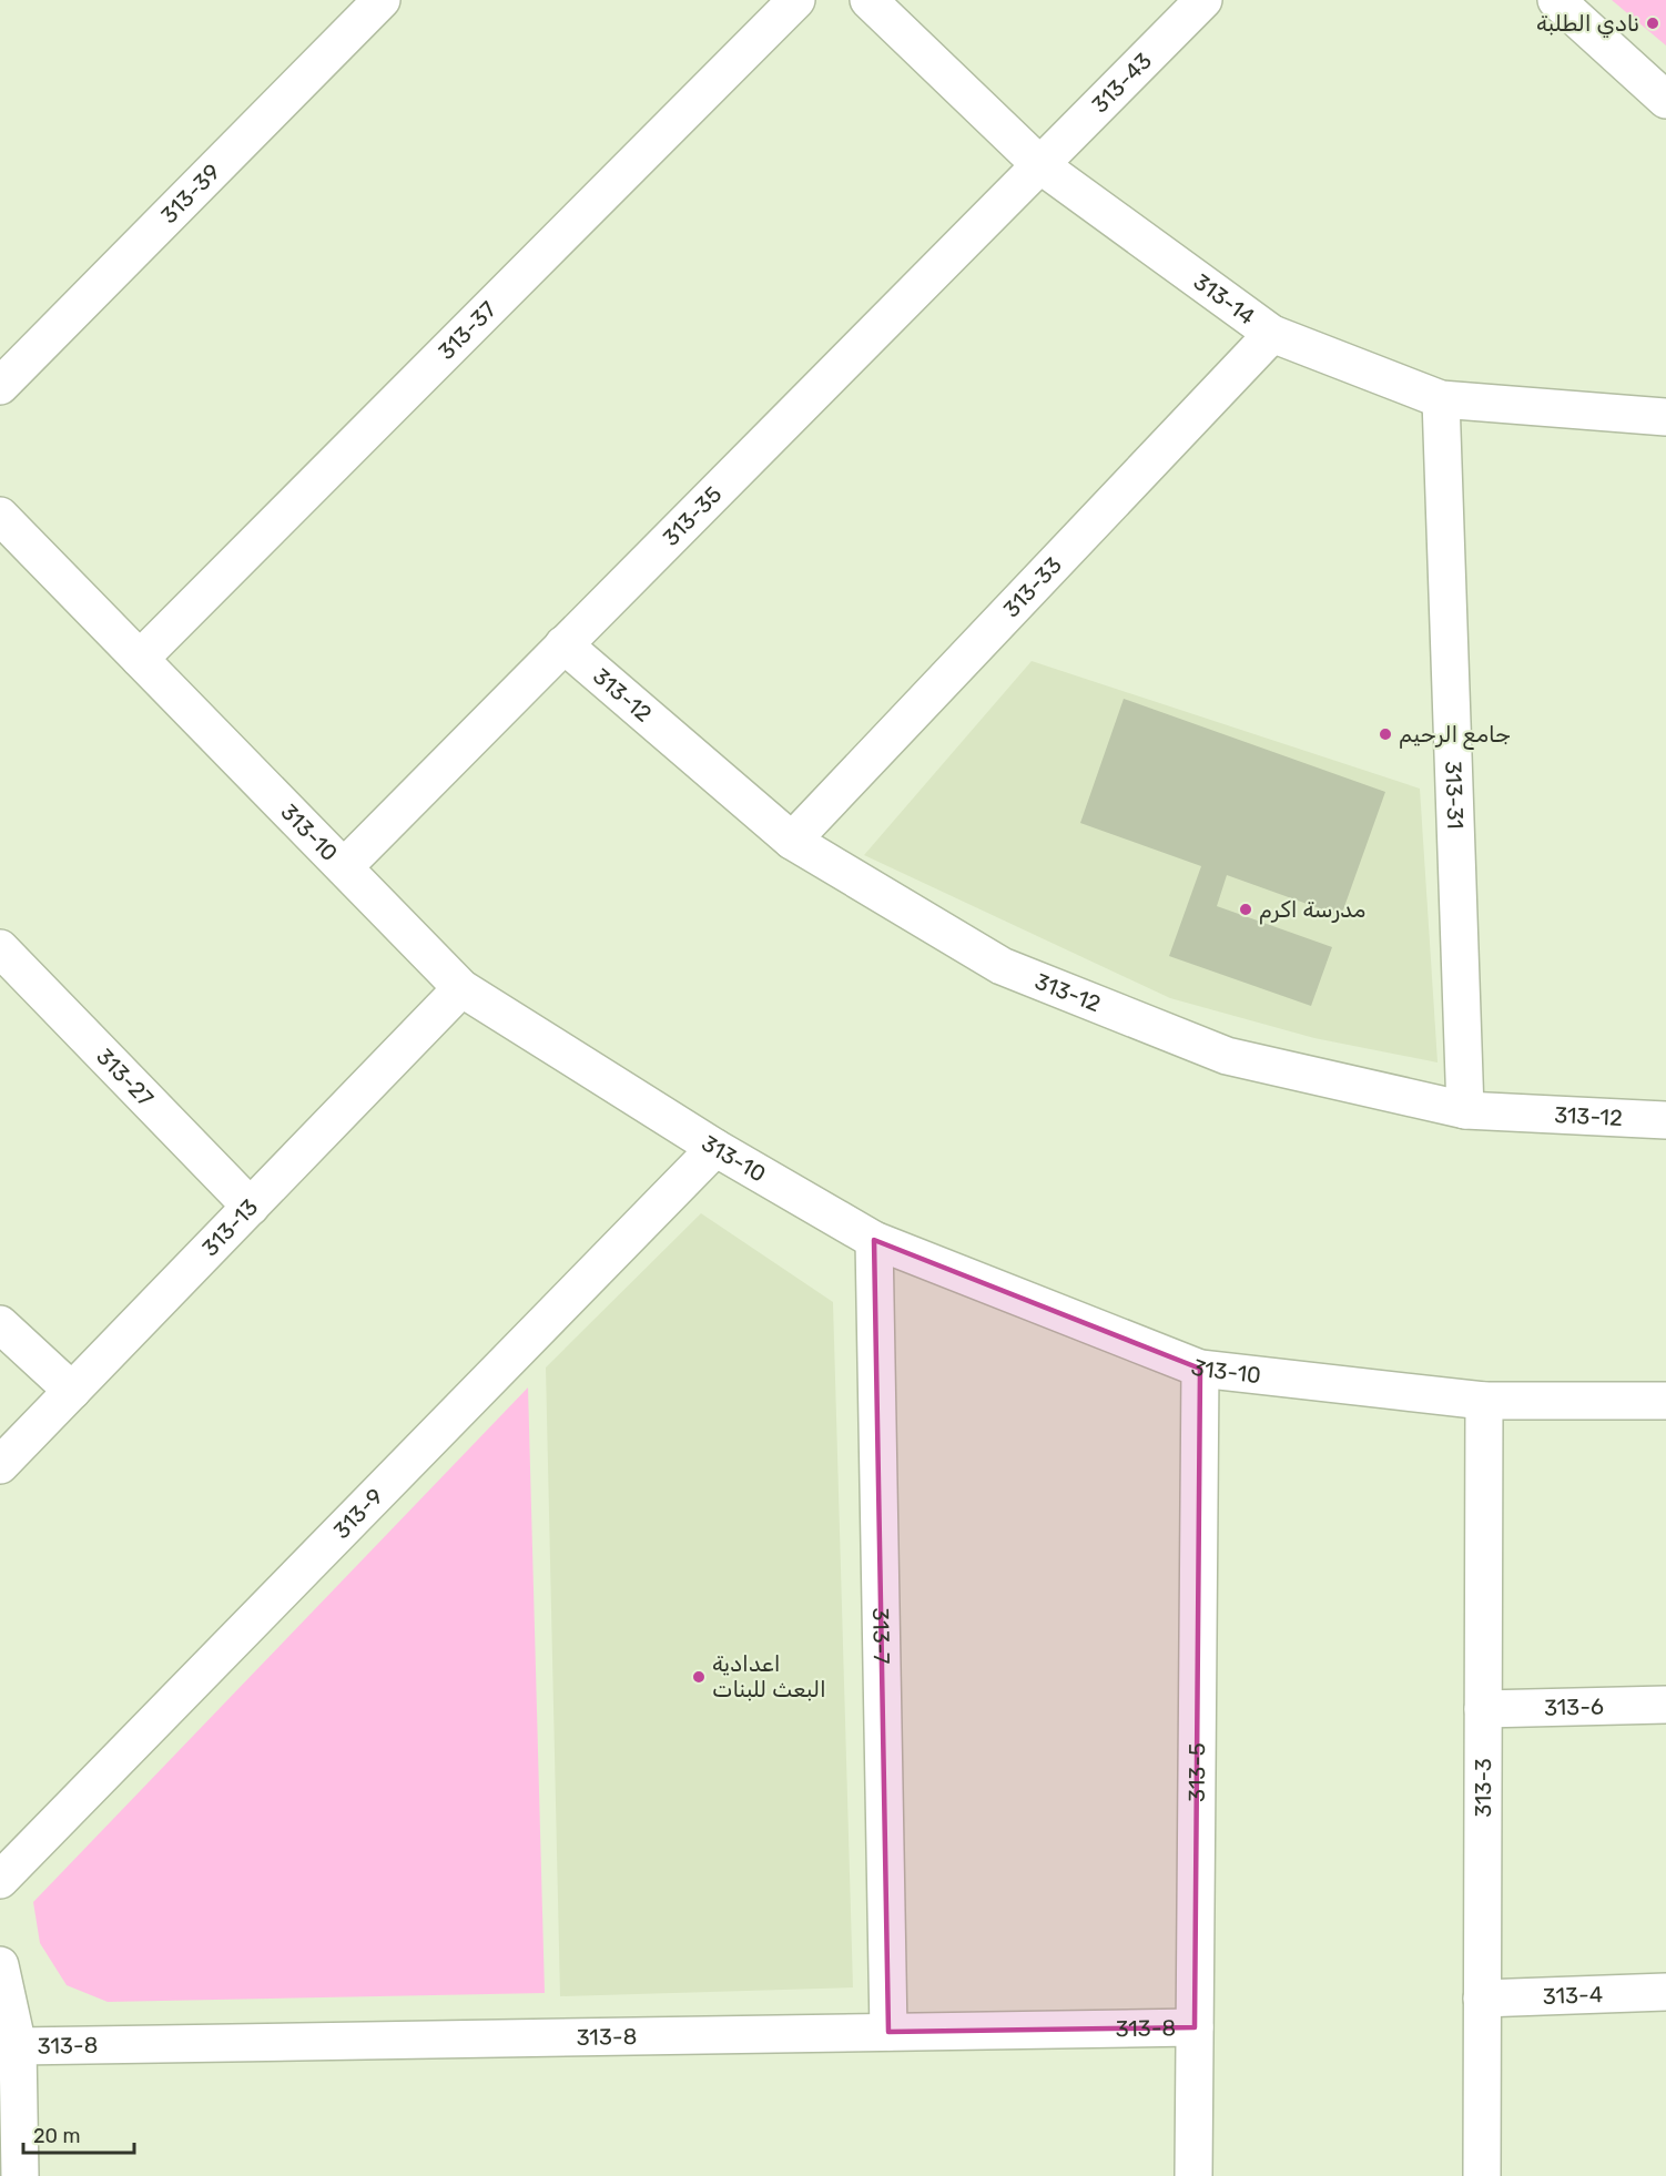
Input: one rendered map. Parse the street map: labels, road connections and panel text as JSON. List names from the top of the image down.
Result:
{
  "streets": {
    "street": [
      "313-43",
      "313-39",
      "313-14",
      "313-37",
      "313-35",
      "313-33",
      "313-12",
      "313-31",
      "313-10",
      "313-27",
      "313-13",
      "313-9",
      "313-7",
      "313-6",
      "313-5",
      "313-3",
      "313-4",
      "313-8"
    ]
  },
  "crossings": [
    ["313-43", "313-14"],
    ["313-43", "313-35"],
    ["313-14", "313-35"],
    ["313-14", "313-33"],
    ["313-14", "313-31"],
    ["313-37", "313-10"],
    ["313-35", "313-12"],
    ["313-35", "313-10"],
    ["313-33", "313-12"],
    ["313-12", "313-31"],
    ["313-10", "313-13"],
    ["313-10", "313-9"],
    ["313-10", "313-7"],
    ["313-10", "313-5"],
    ["313-10", "313-3"],
    ["313-27", "313-13"],
    ["313-7", "313-8"],
    ["313-6", "313-3"],
    ["313-5", "313-8"],
    ["313-3", "313-4"]
  ],
  "places": [
    "نادي الطلبة",
    "جامع الرحيم",
    "مدرسة اكرم",
    "اعدادية البعث للبنات"
  ],
  "scale_bar": "20 m"
}
